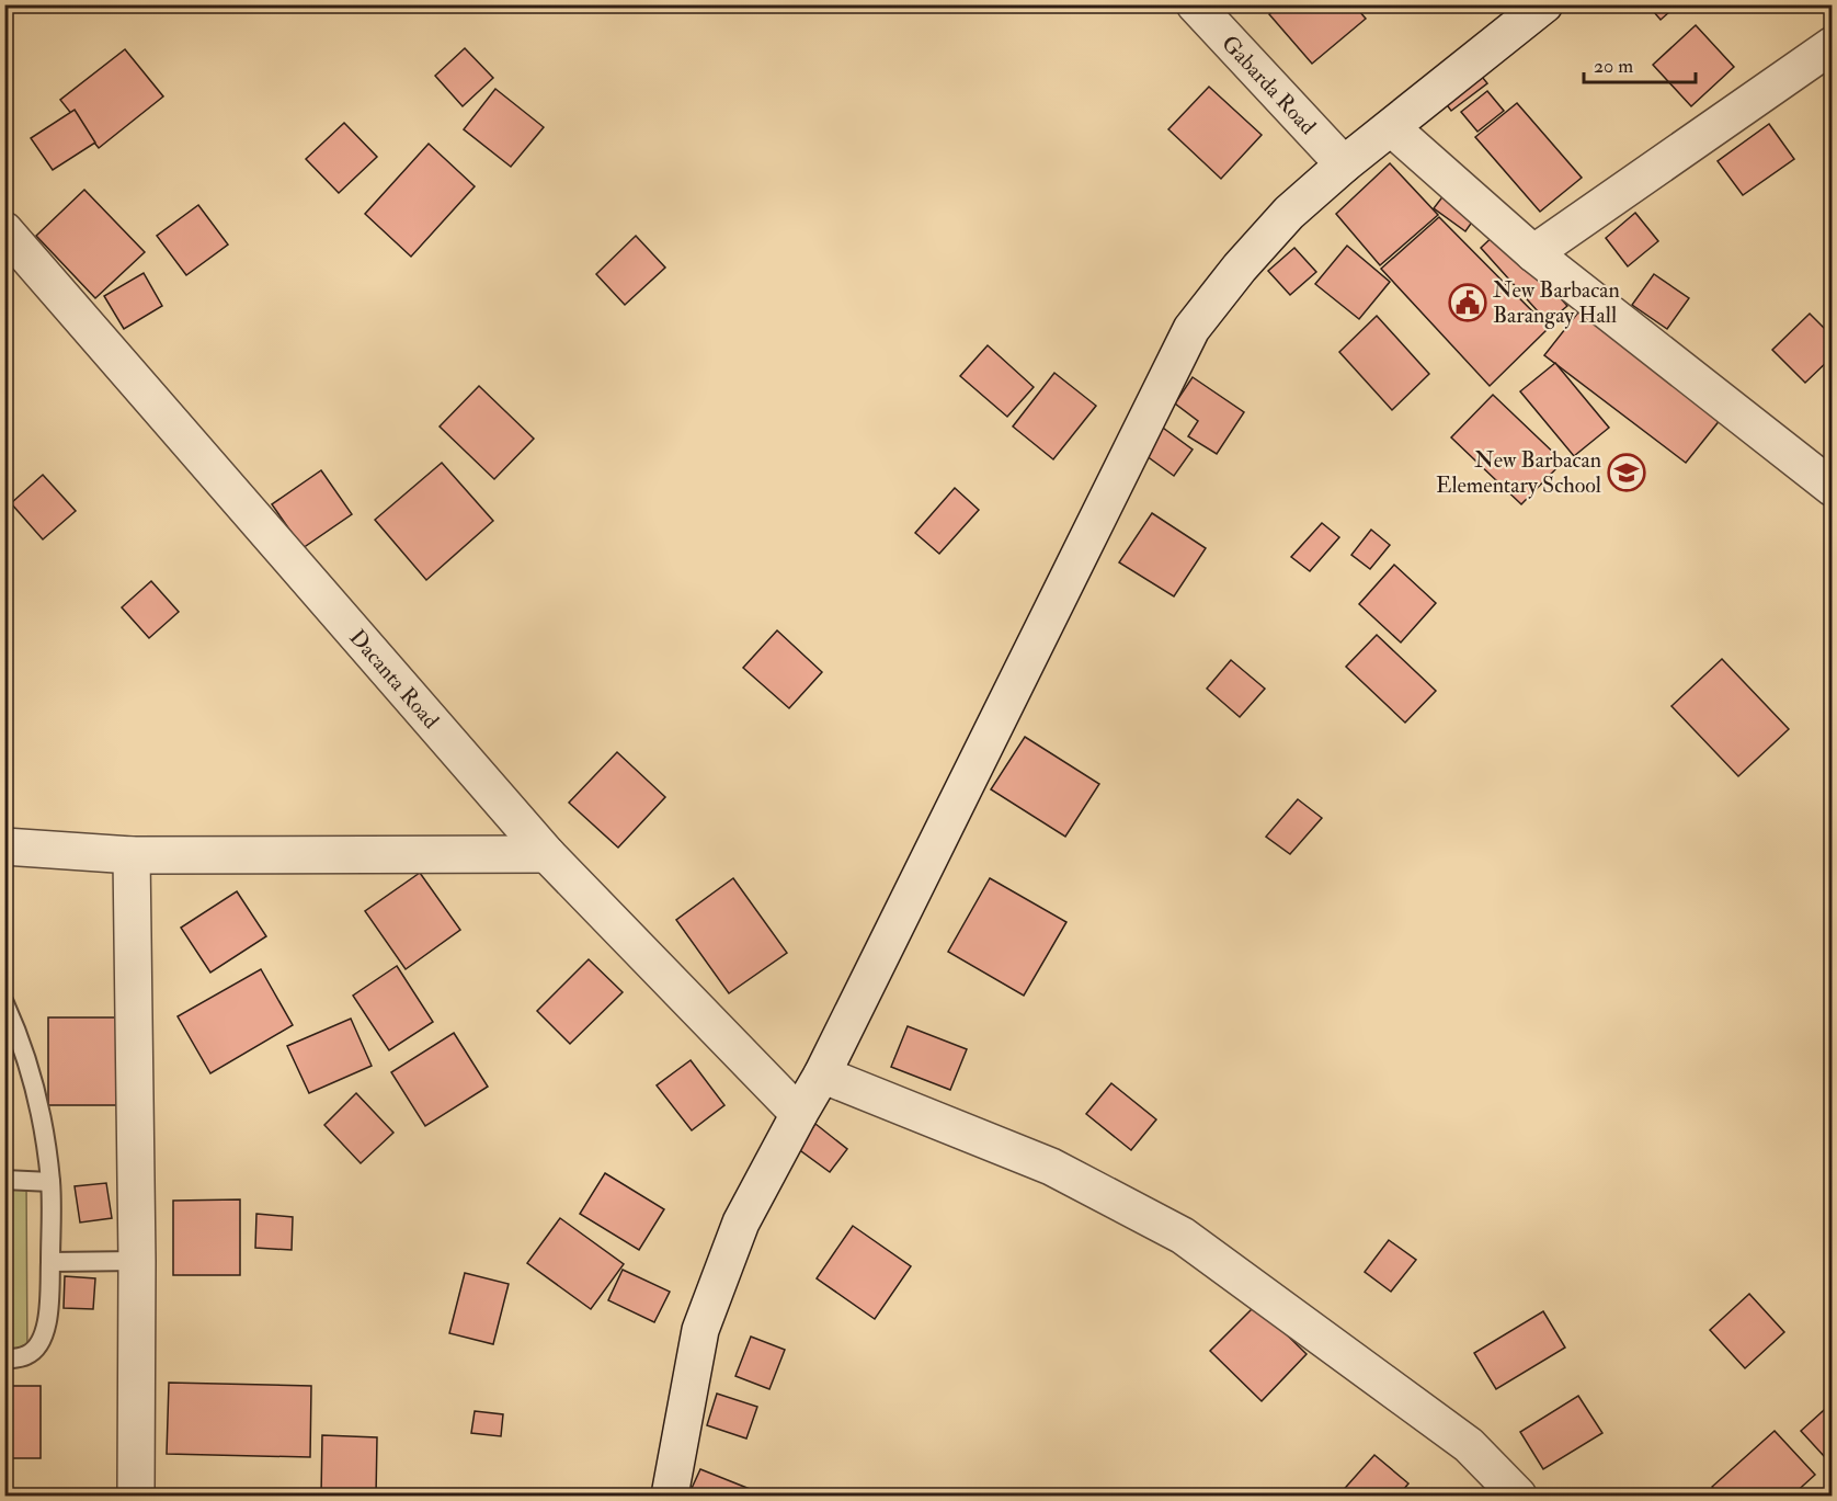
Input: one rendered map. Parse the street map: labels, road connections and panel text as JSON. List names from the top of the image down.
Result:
{
  "streets": {
    "street": ["Gabarda Road", "Dacanta Road"]
  },
  "places": {
    "public building": ["New Barbacan Barangay Hall"],
    "school or university": ["New Barbacan Elementary School"]
  },
  "scale_bar": "20 m"
}
